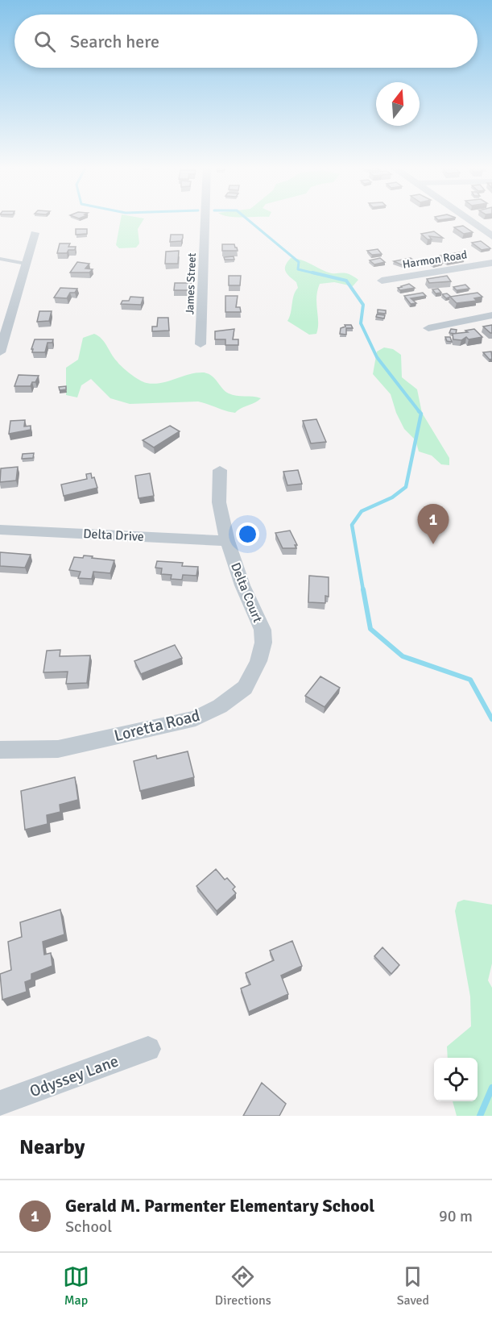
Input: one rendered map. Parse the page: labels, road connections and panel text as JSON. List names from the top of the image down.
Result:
{
  "streets": {
    "street": [
      "Harmon Road",
      "James Street",
      "Delta Drive",
      "Delta Court",
      "Loretta Road",
      "Odyssey Lane"
    ]
  },
  "crossings": [
    ["Delta Drive", "Delta Court"],
    ["Delta Court", "Loretta Road"]
  ],
  "north": "top",
  "page": {
    "search": "Search here",
    "pins": "1",
    "heading": "Nearby",
    "list": [
      {
        "mark": "1",
        "name": "Gerald M. Parmenter Elementary School",
        "note": "School",
        "value": "90 m"
      }
    ],
    "nav": ["Map", "Directions", "Saved"]
  }
}
